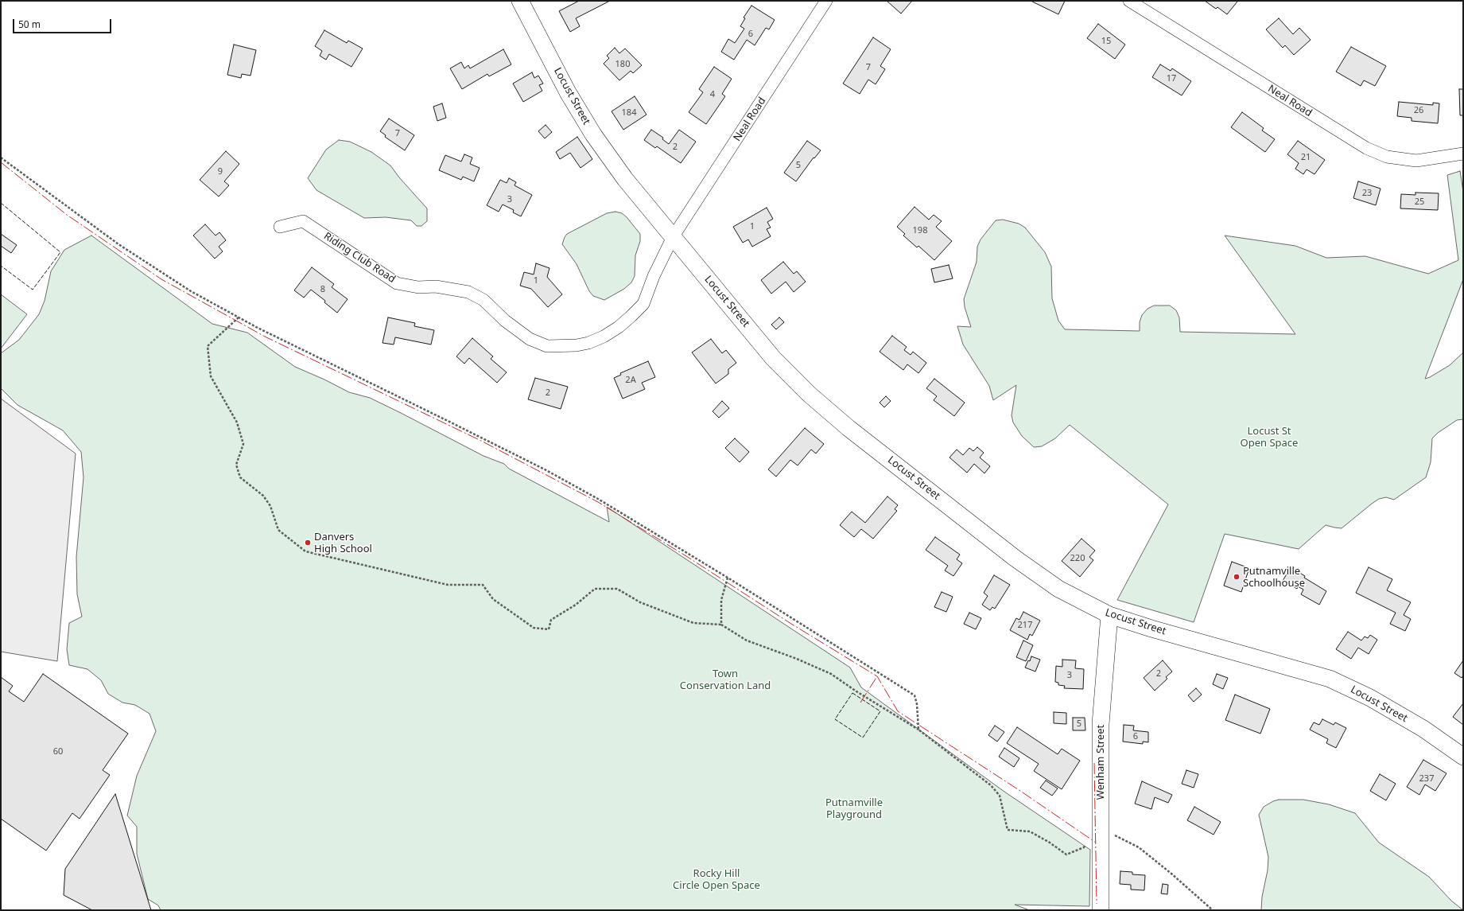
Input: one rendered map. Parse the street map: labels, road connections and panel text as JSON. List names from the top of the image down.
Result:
{
  "streets": {
    "main road": ["Locust Street", "Wenham Street"],
    "street": ["Neal Road", "Riding Club Road"]
  },
  "crossings": [
    ["Locust Street", "Neal Road"],
    ["Locust Street", "Riding Club Road"],
    ["Locust Street", "Wenham Street"],
    ["Neal Road", "Riding Club Road"]
  ],
  "parks": [
    "Locust St Open Space",
    "Town Conservation Land",
    "Putnamville Playground",
    "Rocky Hill Circle Open Space"
  ],
  "places": ["Danvers High School", "Putnamville Schoolhouse"],
  "house_numbers": [
    "6",
    "15",
    "180",
    "7",
    "17",
    "4",
    "26",
    "184",
    "7",
    "2",
    "21",
    "5",
    "9",
    "23",
    "3",
    "25",
    "1",
    "198",
    "1",
    "8",
    "2A",
    "2",
    "220",
    "217",
    "2",
    "3",
    "5",
    "6",
    "60",
    "237"
  ],
  "scale_bar": "50 m"
}
